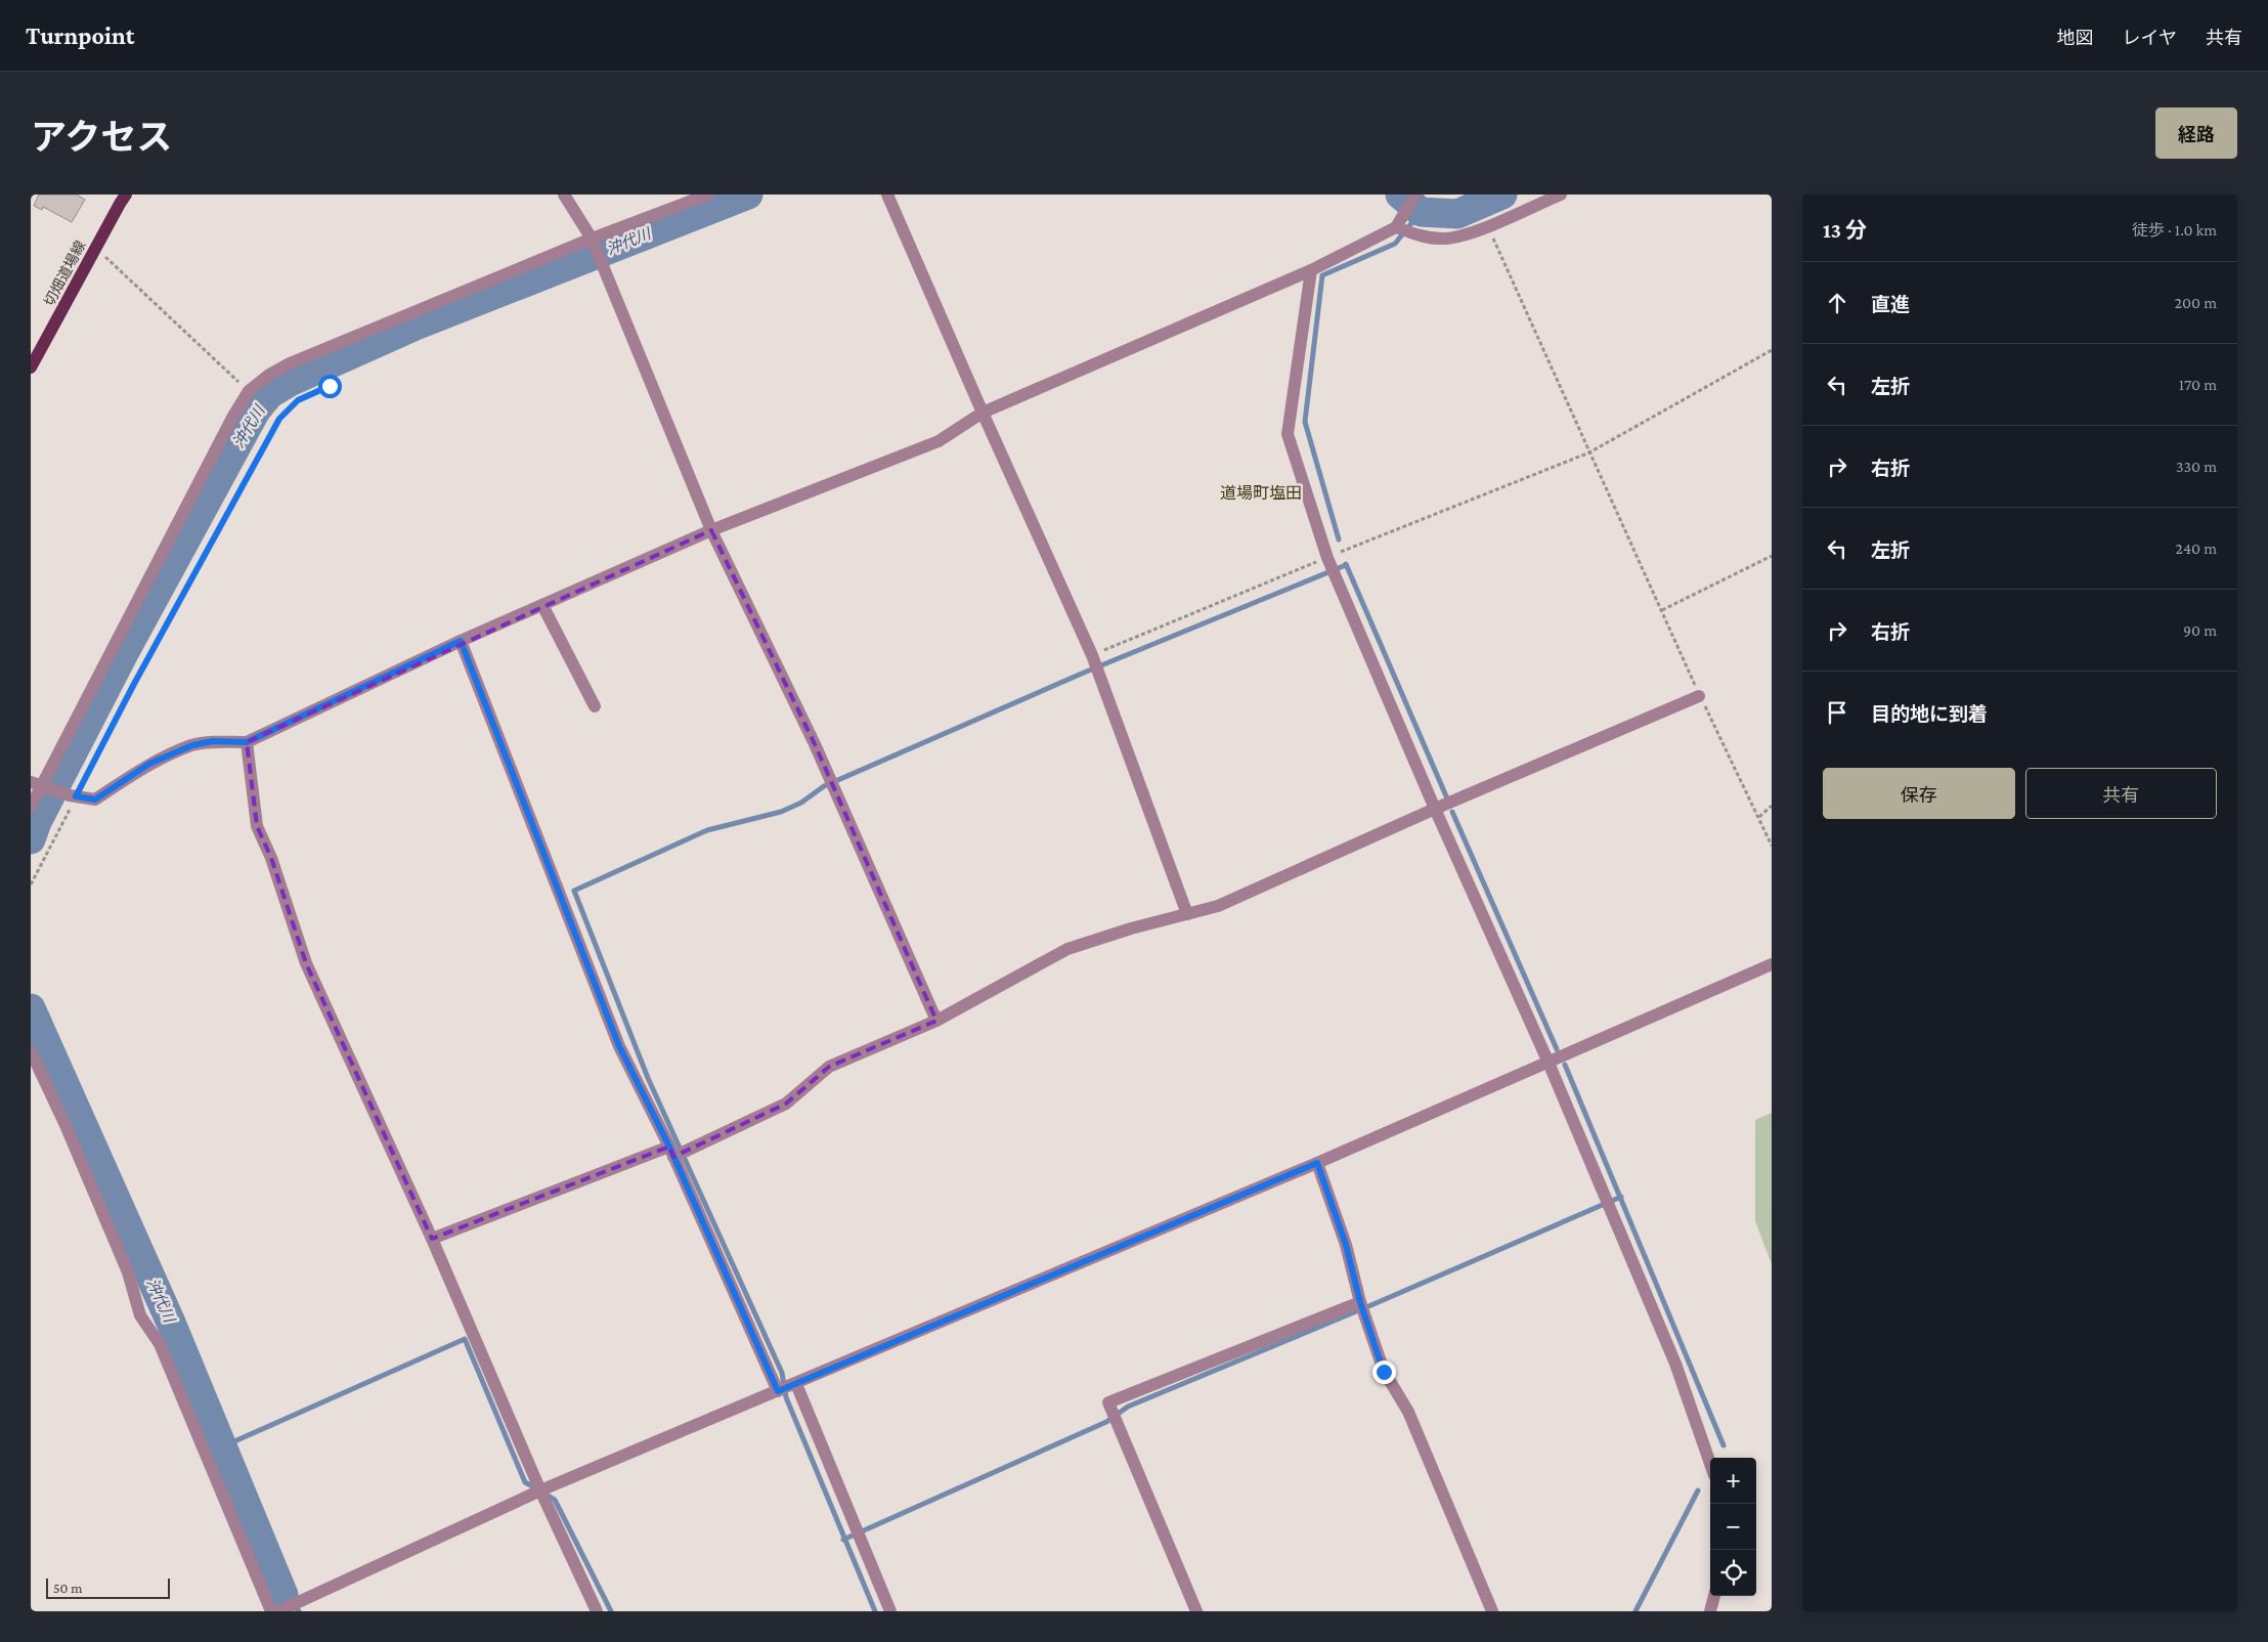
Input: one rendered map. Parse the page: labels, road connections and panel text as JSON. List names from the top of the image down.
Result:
{
  "streets": {
    "main road": ["切畑道場線"]
  },
  "districts": ["道場町塩田"],
  "water": ["沖代川"],
  "scale_bar": "50 m",
  "page": {
    "header": "Turnpoint",
    "nav": ["地図", "レイヤ", "共有"],
    "title": "アクセス",
    "buttons": [
      "経路",
      ["保存", "共有"]
    ],
    "heading": ["13 分", "徒歩 · 1.0 km"],
    "list": [
      ["直進", "200 m"],
      ["左折", "170 m"],
      ["右折", "330 m"],
      ["左折", "240 m"],
      ["右折", "90 m"],
      "目的地に到着"
    ],
    "map_buttons": ["+", "−"],
    "scale": "50 m"
  }
}
